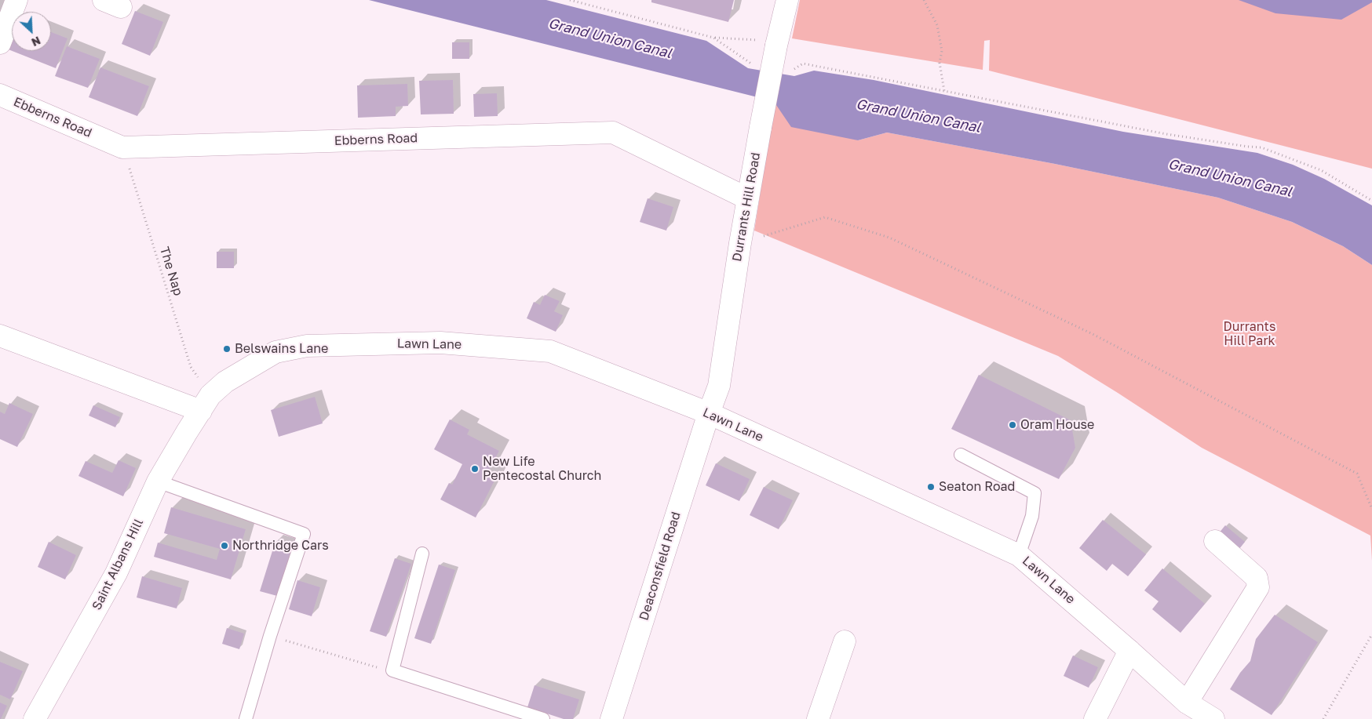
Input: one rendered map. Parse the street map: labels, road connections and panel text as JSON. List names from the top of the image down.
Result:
{
  "streets": {
    "street": [
      "Ebberns Road",
      "Durrants Hill Road",
      "Lawn Lane",
      "Saint Albans Hill",
      "Deaconsfield Road"
    ],
    "path": ["The Nap"]
  },
  "crossings": [
    ["Ebberns Road", "Durrants Hill Road"],
    ["Ebberns Road", "The Nap"],
    ["Durrants Hill Road", "Lawn Lane"],
    ["Durrants Hill Road", "Deaconsfield Road"],
    ["The Nap", "Lawn Lane"],
    ["The Nap", "Saint Albans Hill"],
    ["Lawn Lane", "Saint Albans Hill"],
    ["Lawn Lane", "Deaconsfield Road"]
  ],
  "water": ["Grand Union Canal"],
  "parks": ["Durrants Hill Park"],
  "places": [
    "Belswains Lane",
    "Oram House",
    "New Life Pentecostal Church",
    "Seaton Road",
    "Northridge Cars"
  ],
  "north": "bottom right"
}
